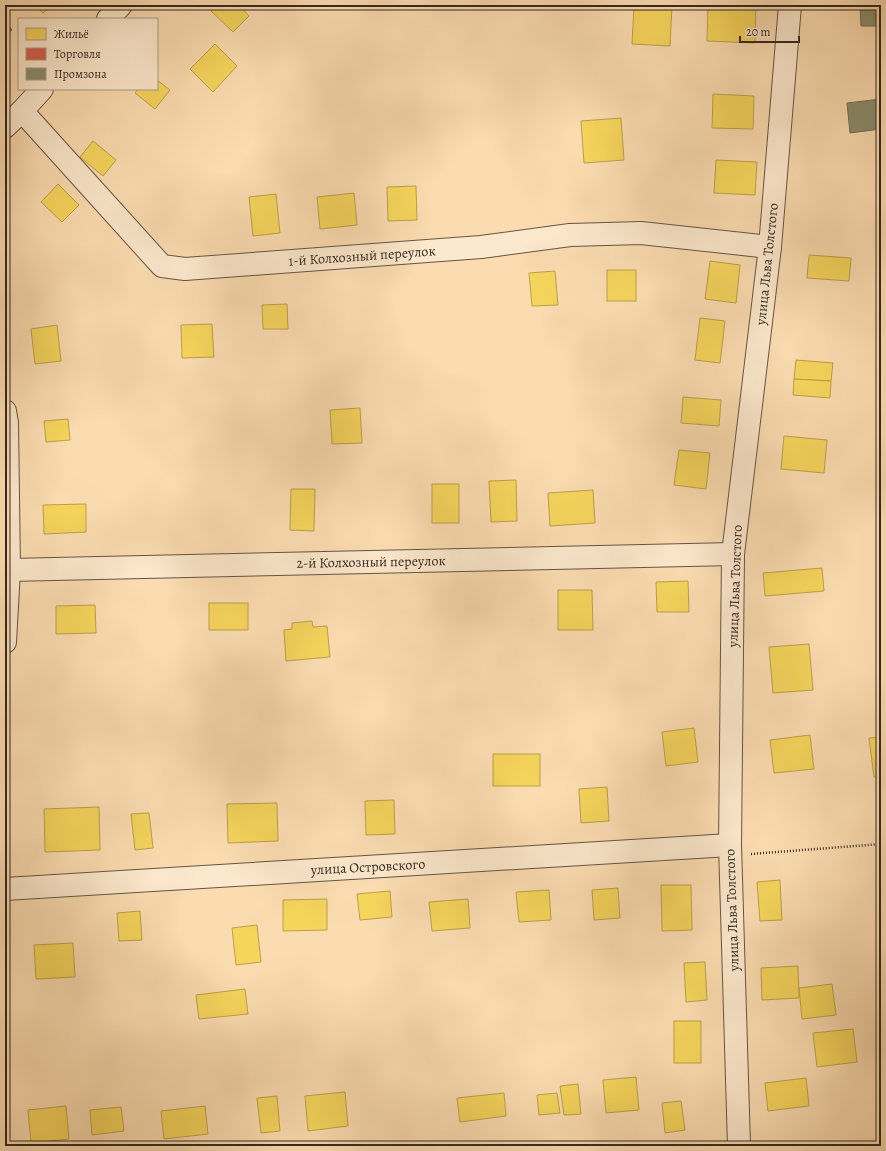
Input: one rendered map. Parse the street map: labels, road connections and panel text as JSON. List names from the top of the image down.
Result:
{
  "streets": {
    "street": [
      "1-й Колхозный переулок",
      "улица Льва Толстого",
      "2-й Колхозный переулок",
      "улица Островского"
    ]
  },
  "crossings": [
    ["1-й Колхозный переулок", "улица Льва Толстого"],
    ["улица Льва Толстого", "2-й Колхозный переулок"],
    ["улица Льва Толстого", "улица Островского"]
  ],
  "legend": ["Жильё", "Торговля", "Промзона"],
  "scale_bar": "20 m"
}
